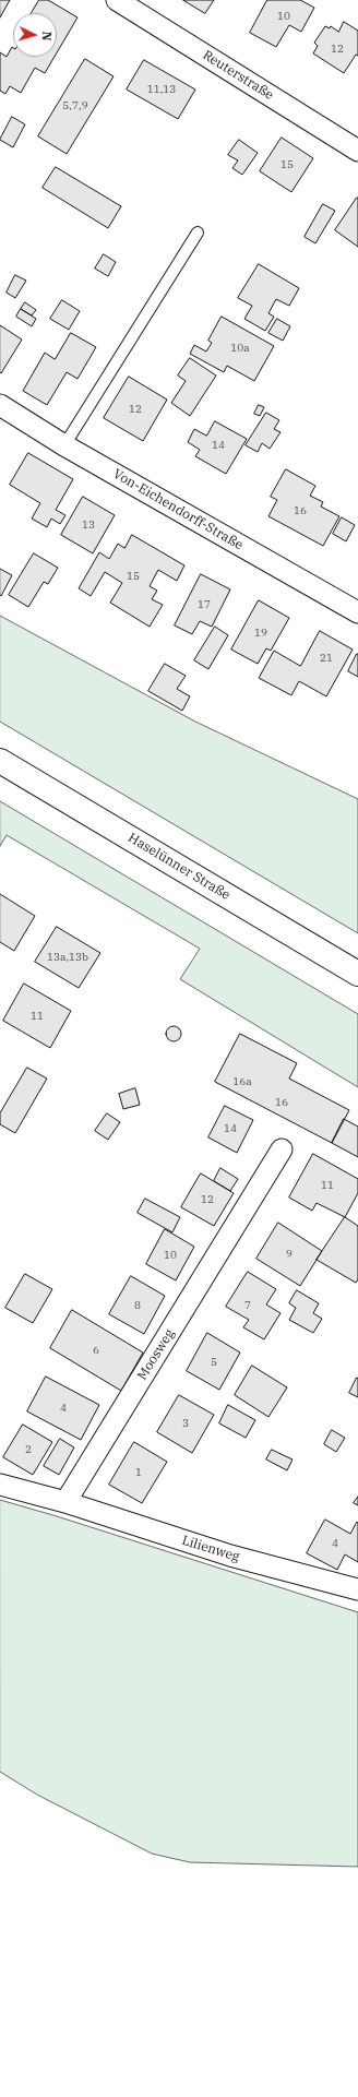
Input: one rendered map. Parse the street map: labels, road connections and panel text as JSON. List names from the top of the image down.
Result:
{
  "streets": {
    "street": [
      "Reuterstraße",
      "Von-Eichendorff-Straße",
      "Haselünner Straße",
      "Moosweg",
      "Lilienweg"
    ]
  },
  "crossings": [
    ["Moosweg", "Lilienweg"]
  ],
  "house_numbers": [
    "10",
    "12",
    "11,13",
    "5,7,9",
    "15",
    "10a",
    "12",
    "14",
    "16",
    "13",
    "15",
    "17",
    "19",
    "21",
    "13a,13b",
    "11",
    "16a",
    "16",
    "14",
    "11",
    "12",
    "9",
    "10",
    "8",
    "7",
    "6",
    "5",
    "4",
    "3",
    "2",
    "1",
    "4"
  ],
  "north": "right"
}
